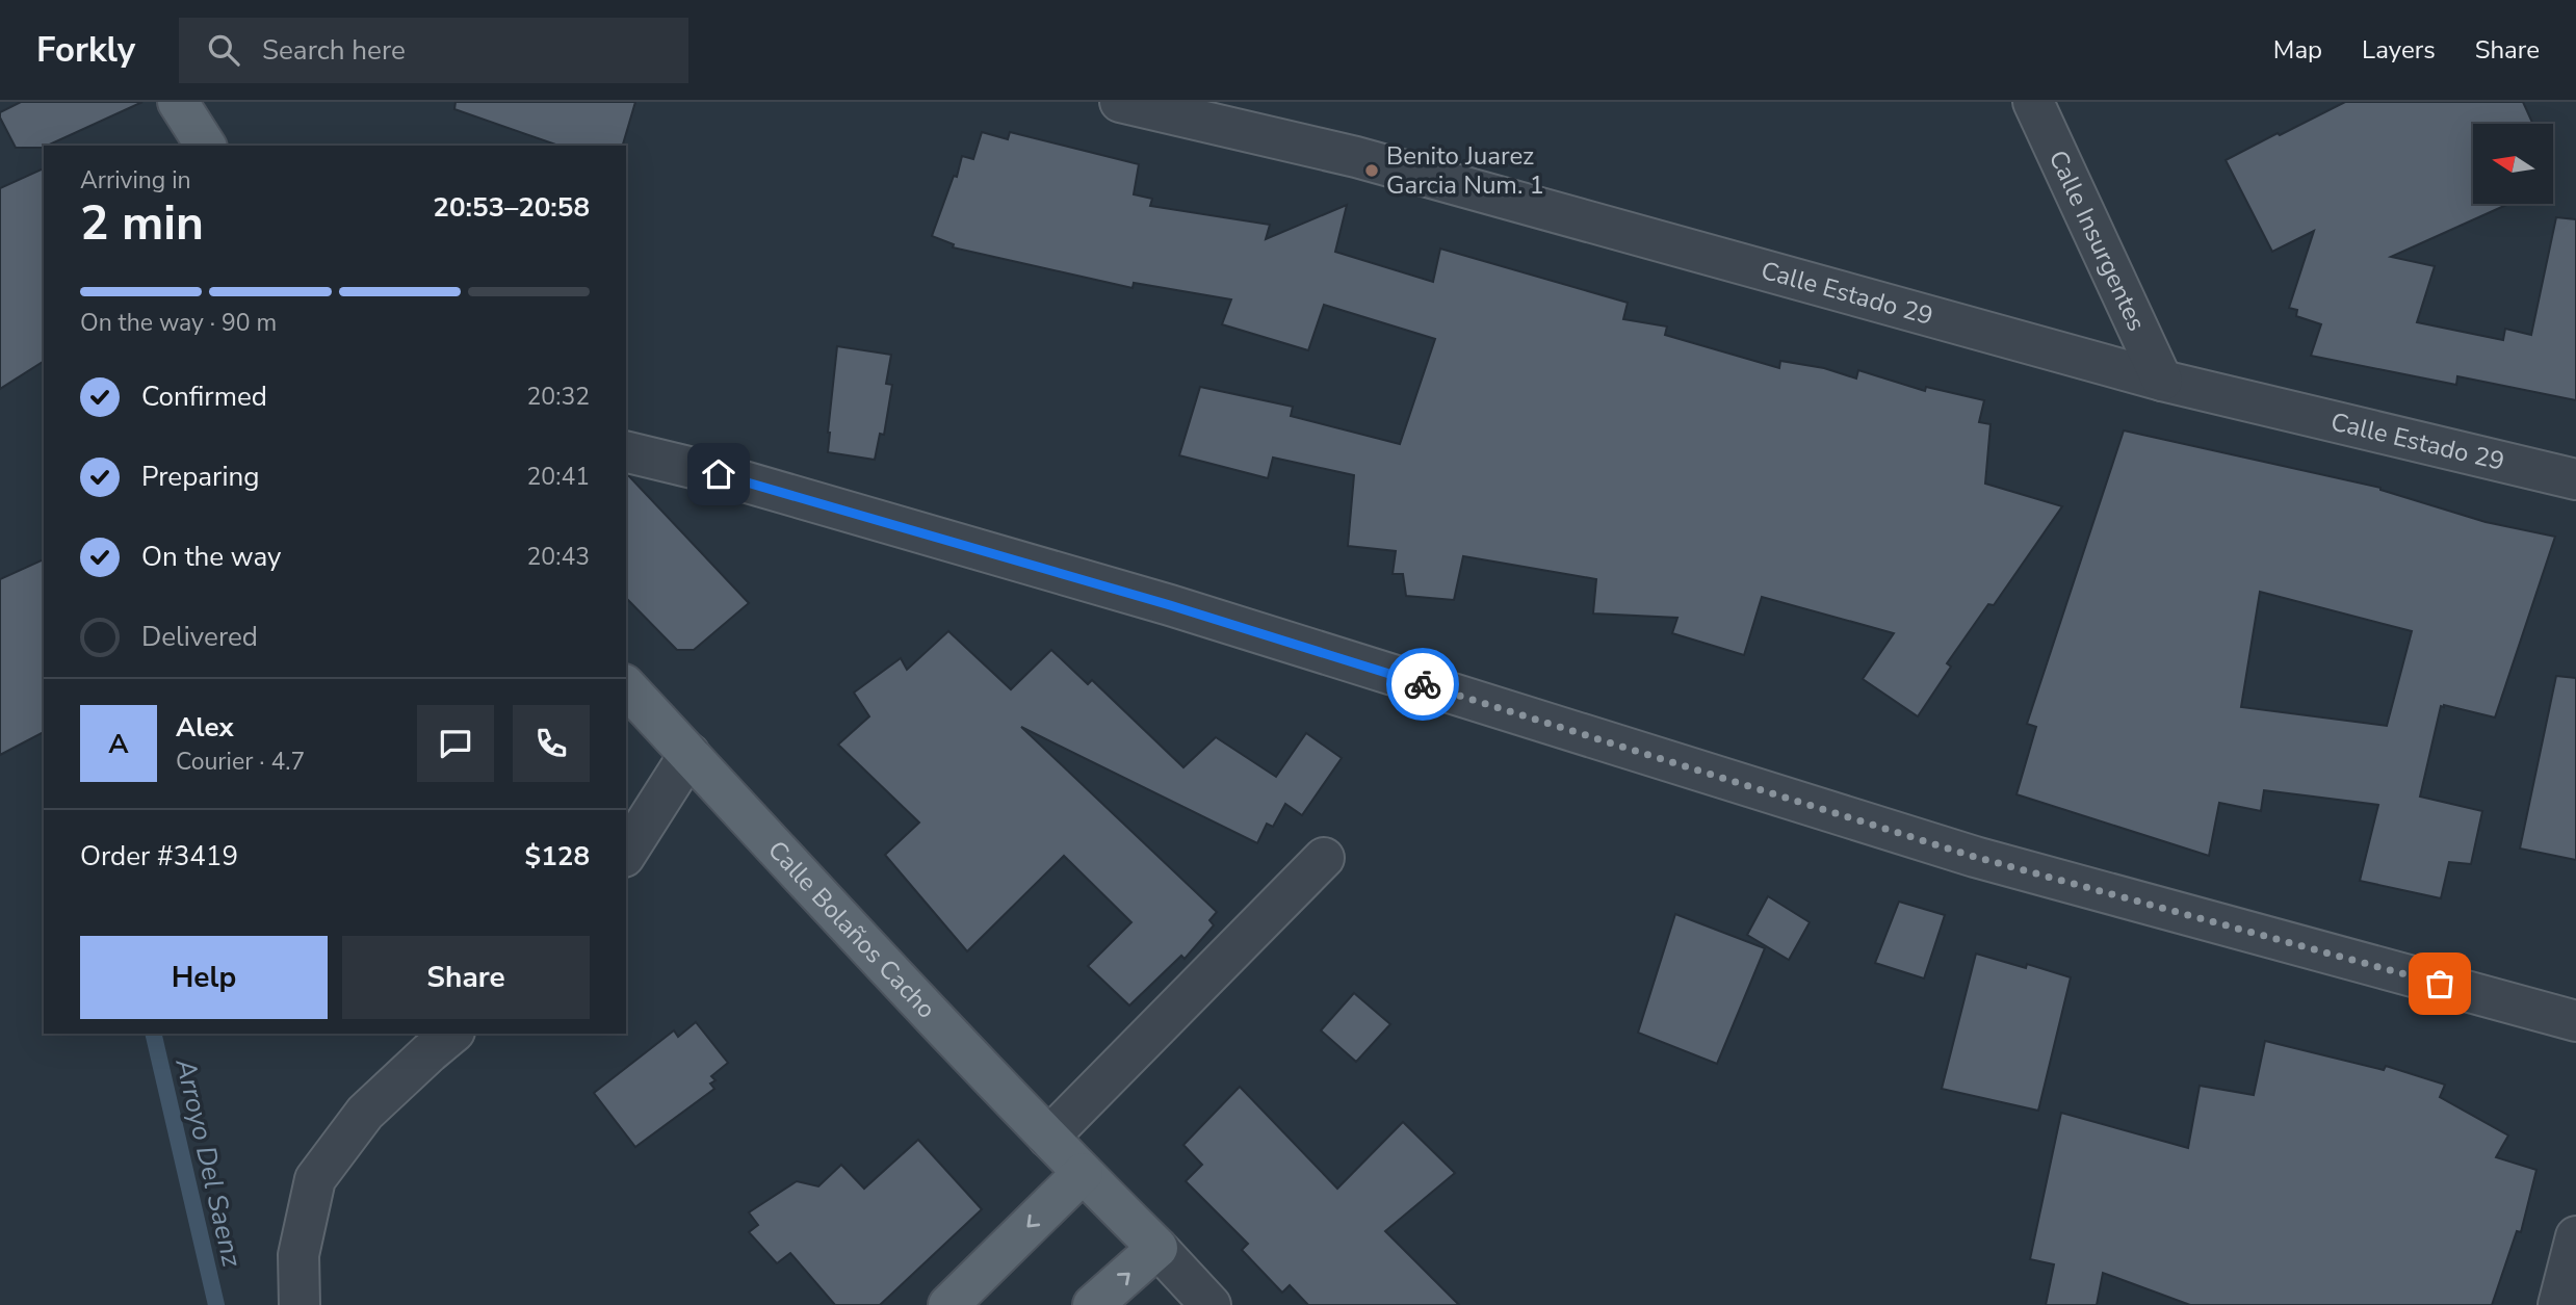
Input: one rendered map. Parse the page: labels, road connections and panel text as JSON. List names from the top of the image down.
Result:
{
  "streets": {
    "main road": ["Calle Bolaños Cacho"],
    "street": ["Calle Insurgentes", "Calle Estado 29"]
  },
  "crossings": [
    ["Calle Insurgentes", "Calle Estado 29"]
  ],
  "water": ["Arroyo Del Saenz"],
  "places": ["Benito Juarez Garcia Num. 1"],
  "north": "left",
  "page": {
    "header": "Forkly",
    "search": "Search here",
    "nav": ["Map", "Layers", "Share"],
    "heading": ["2 min", "Arriving in", "20:53–20:58"],
    "panel": [
      "Alex",
      "Courier · 4.7",
      "Order #3419",
      "$128"
    ],
    "bar": "On the way · 90 m",
    "list": [
      ["Confirmed", "20:32"],
      ["Preparing", "20:41"],
      ["On the way", "20:43"],
      "Delivered"
    ],
    "round": "A",
    "buttons": ["Help", "Share"]
  }
}
